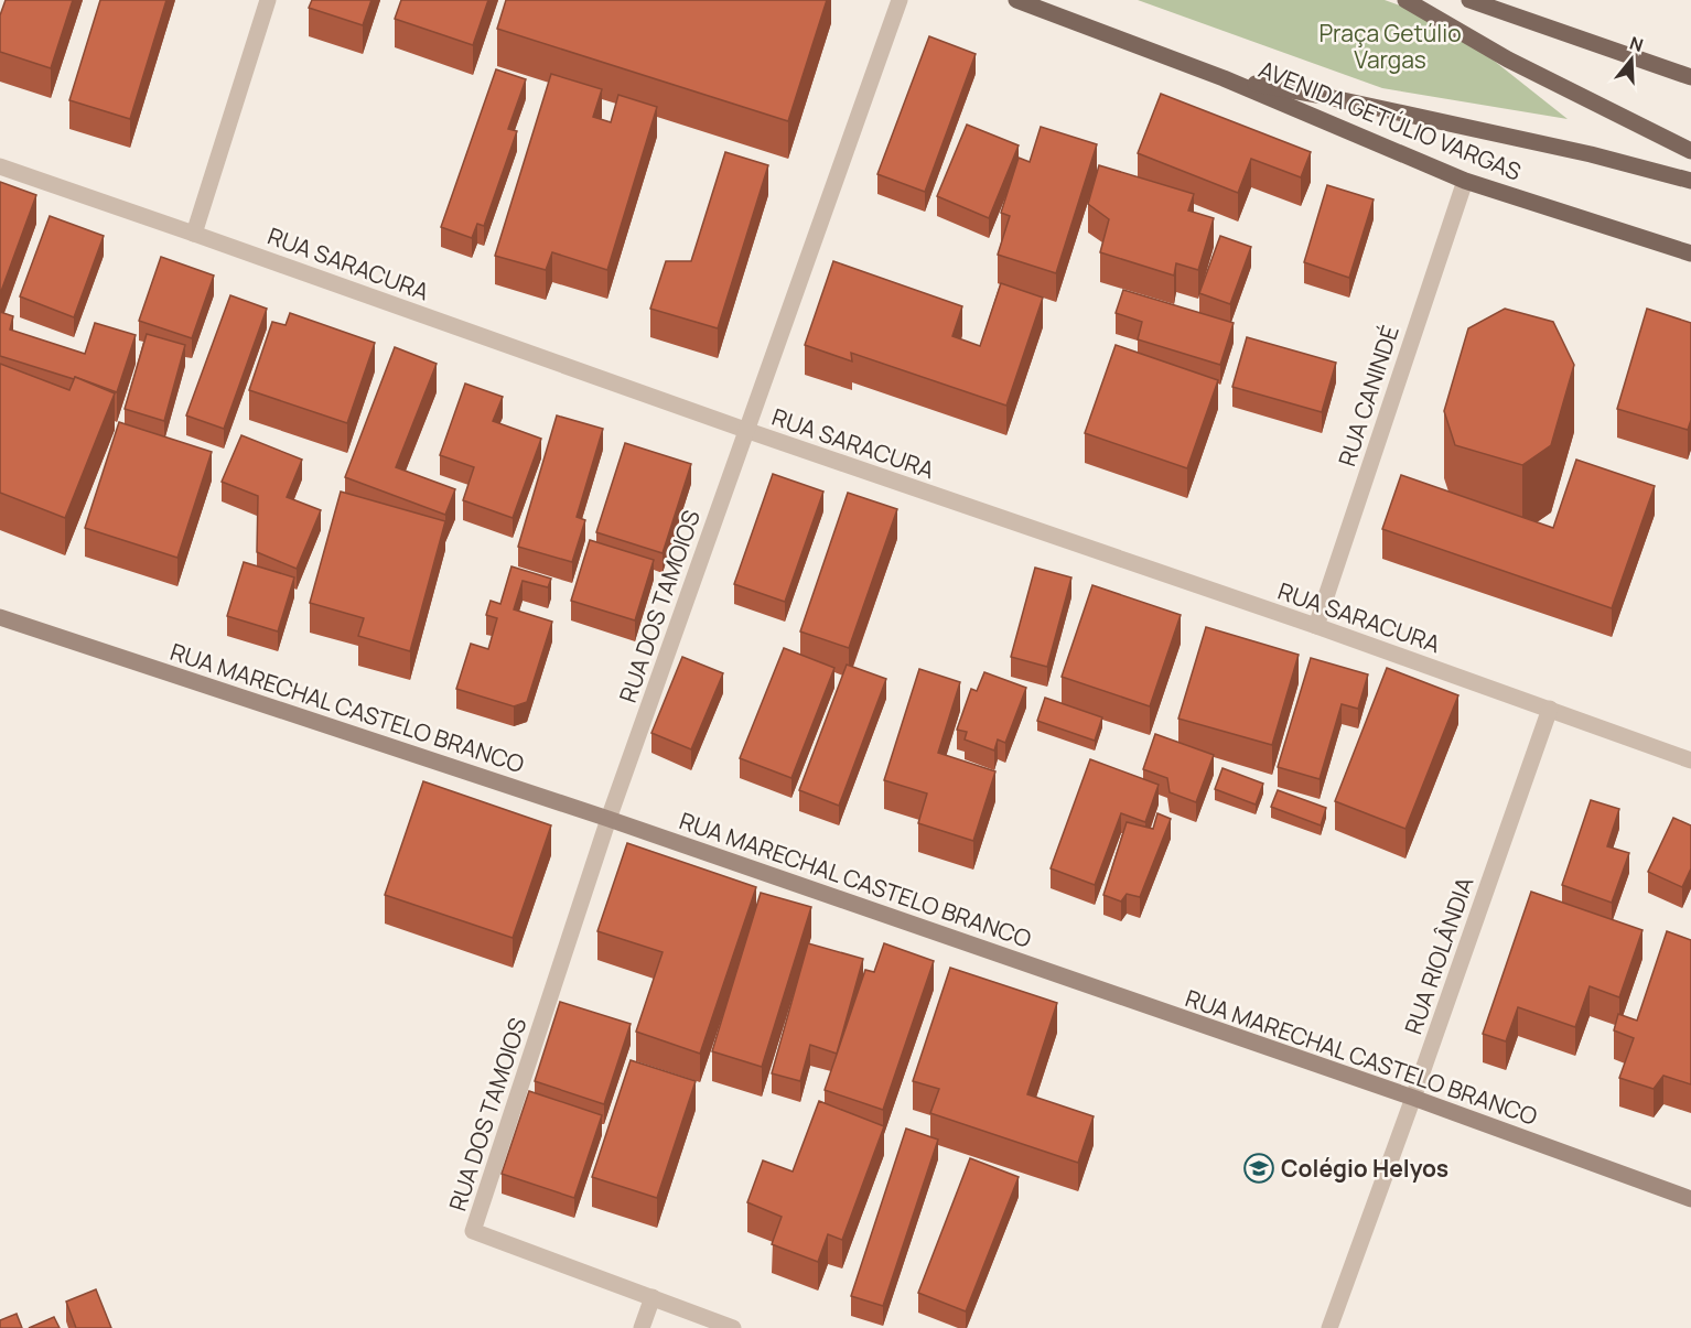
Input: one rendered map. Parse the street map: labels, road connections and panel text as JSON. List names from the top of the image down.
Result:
{
  "streets": {
    "main road": ["AVENIDA GETÚLIO VARGAS"],
    "street": [
      "RUA SARACURA",
      "RUA CANINDÉ",
      "RUA DOS TAMOIOS",
      "RUA MARECHAL CASTELO BRANCO",
      "RUA RIOLÂNDIA"
    ]
  },
  "crossings": [
    ["AVENIDA GETÚLIO VARGAS", "RUA CANINDÉ"],
    ["RUA SARACURA", "RUA CANINDÉ"],
    ["RUA SARACURA", "RUA DOS TAMOIOS"],
    ["RUA SARACURA", "RUA RIOLÂNDIA"],
    ["RUA DOS TAMOIOS", "RUA MARECHAL CASTELO BRANCO"],
    ["RUA MARECHAL CASTELO BRANCO", "RUA RIOLÂNDIA"]
  ],
  "parks": ["Praça Getúlio Vargas"],
  "places": {
    "school or university": ["Colégio Helyos"]
  },
  "north": "top"
}
